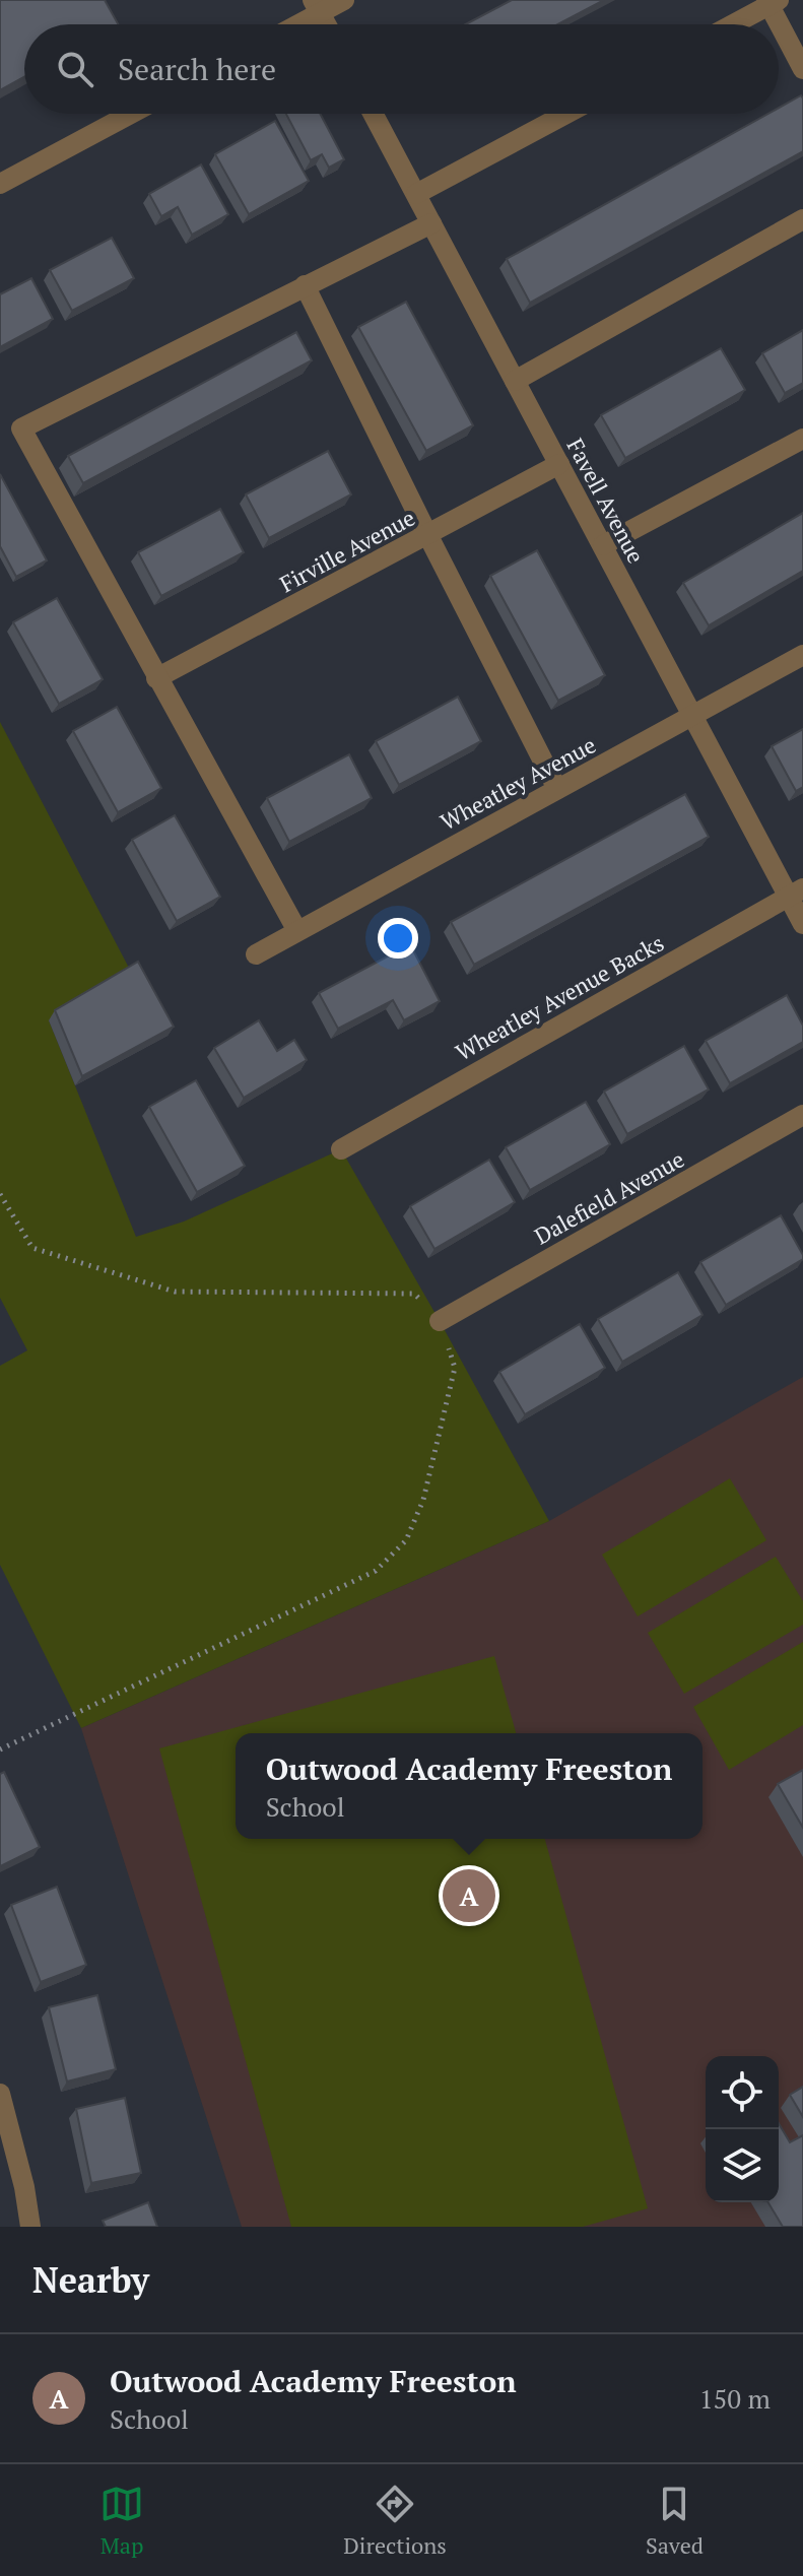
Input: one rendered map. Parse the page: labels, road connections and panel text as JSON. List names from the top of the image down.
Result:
{
  "streets": {
    "street": [
      "Favell Avenue",
      "Firville Avenue",
      "Wheatley Avenue",
      "Wheatley Avenue Backs",
      "Dalefield Avenue"
    ]
  },
  "crossings": [
    ["Favell Avenue", "Firville Avenue"],
    ["Favell Avenue", "Wheatley Avenue"],
    ["Favell Avenue", "Wheatley Avenue Backs"]
  ],
  "page": {
    "search": "Search here",
    "popup": ["Outwood Academy Freeston", "School"],
    "pins": "A",
    "heading": "Nearby",
    "list": [
      {
        "mark": "A",
        "name": "Outwood Academy Freeston",
        "note": "School",
        "value": "150 m"
      }
    ],
    "nav": ["Map", "Directions", "Saved"]
  }
}
